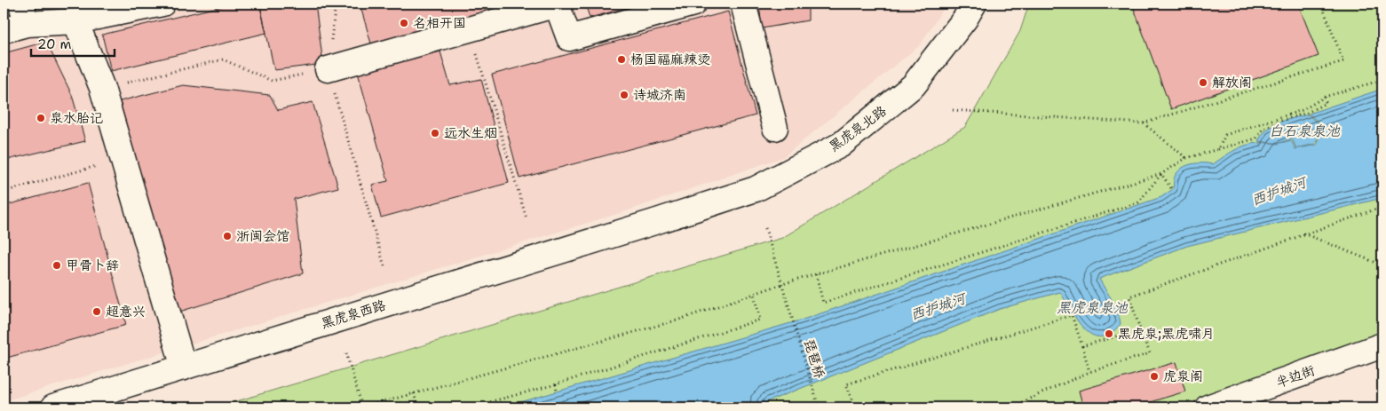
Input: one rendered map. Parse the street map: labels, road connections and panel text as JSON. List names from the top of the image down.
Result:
{
  "streets": {
    "street": ["黑虎泉北路", "黑虎泉西路", "半边街"],
    "path": ["琵琶桥"]
  },
  "crossings": [
    ["黑虎泉北路", "黑虎泉西路"]
  ],
  "water": ["白石泉泉池", "西护城河", "黑虎泉泉池"],
  "places": [
    "名相开国",
    "杨国福麻辣烫",
    "解放阁",
    "诗城济南",
    "泉水胎记",
    "远水生烟",
    "浙闽会馆",
    "甲骨卜辞",
    "超意兴",
    "黑虎泉;黑虎啸月",
    "虎泉阁"
  ],
  "scale_bar": "20 m"
}
